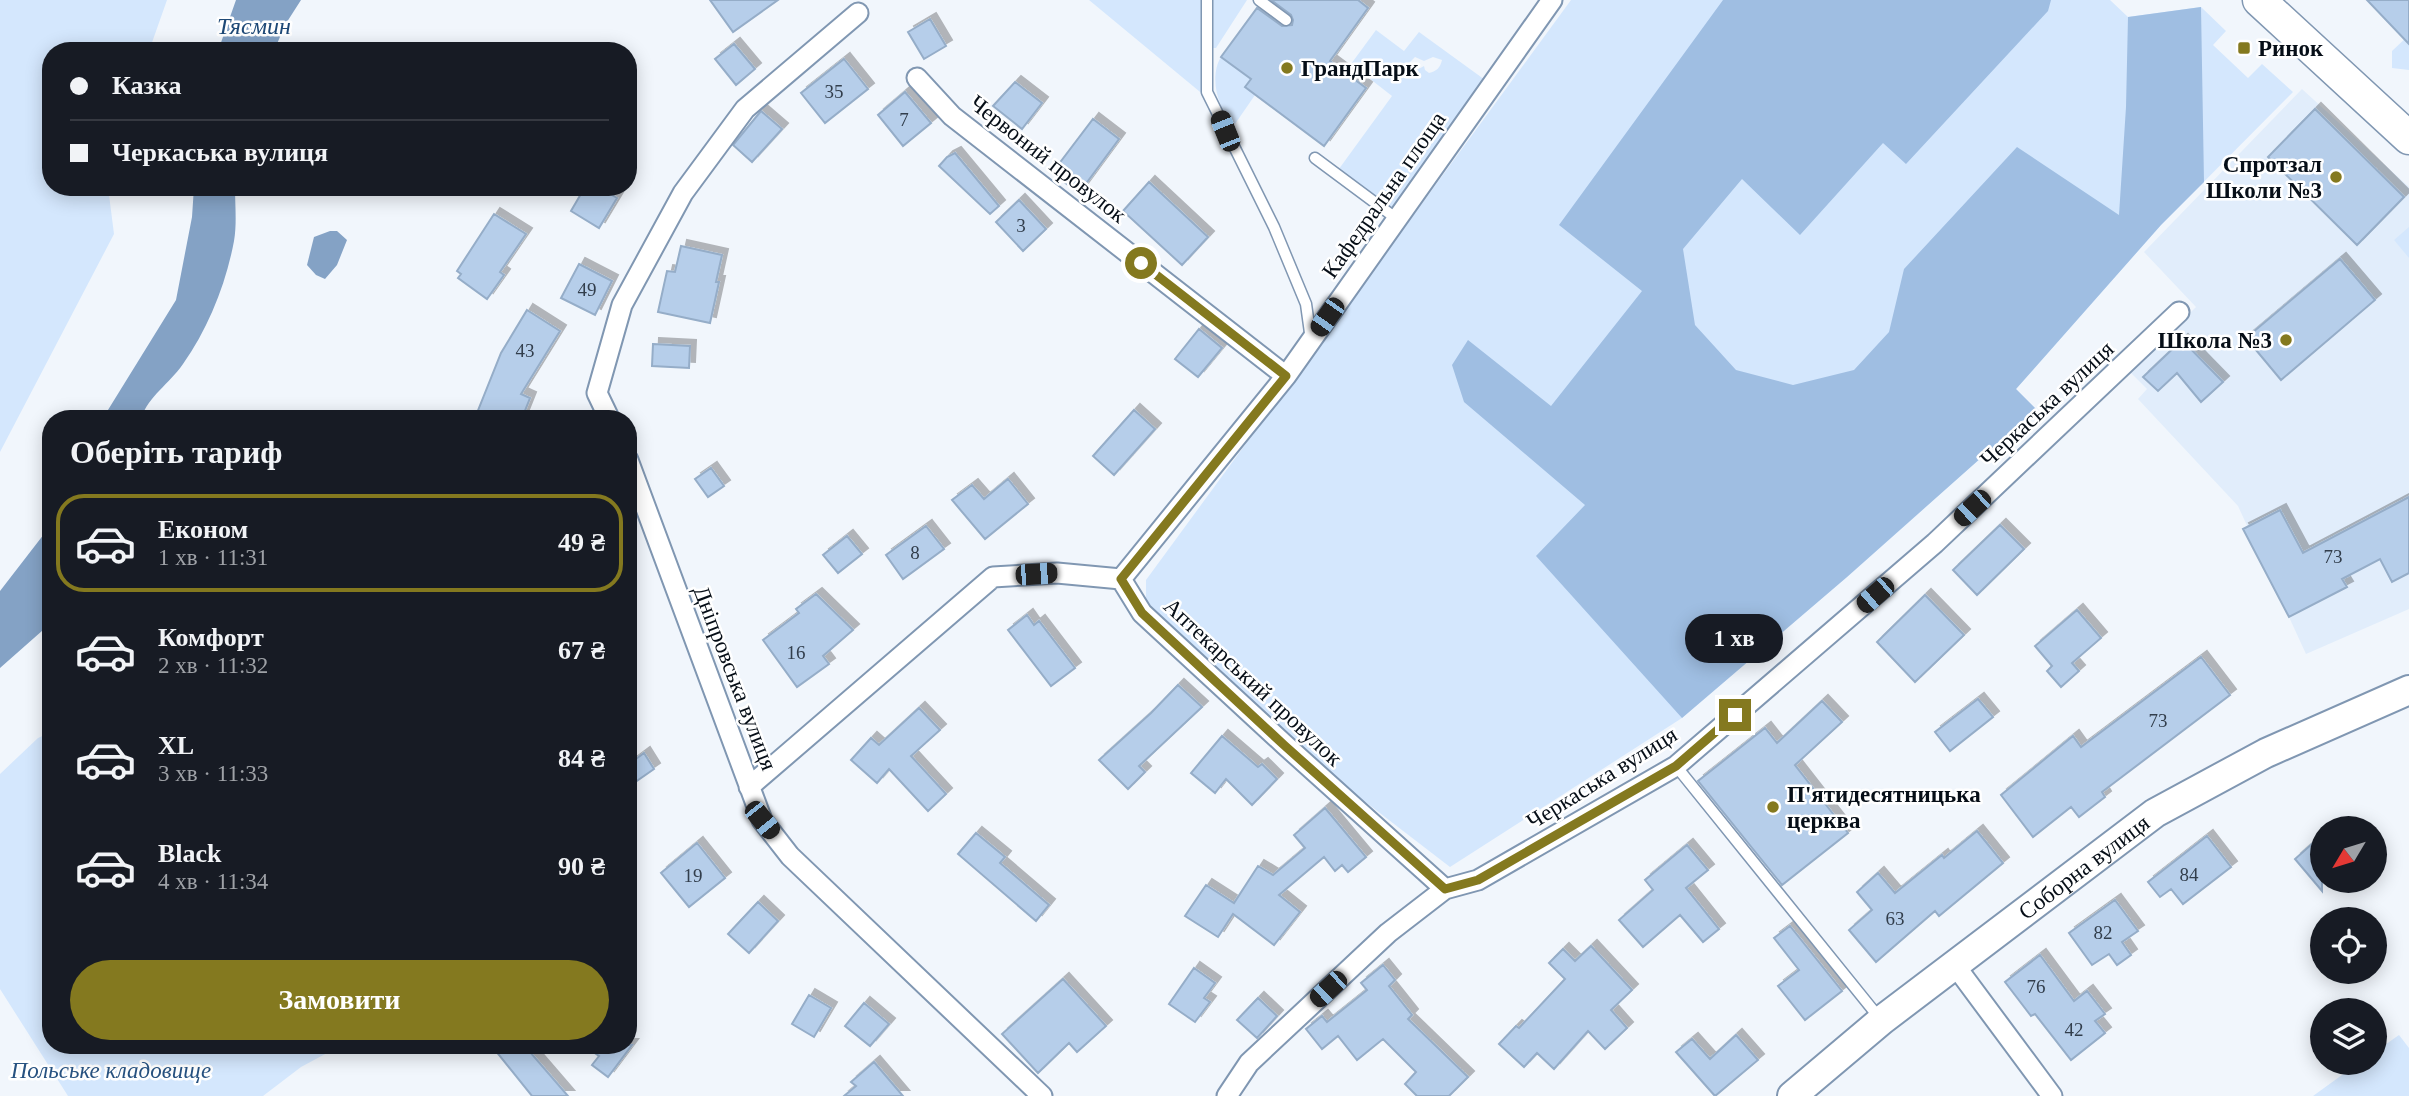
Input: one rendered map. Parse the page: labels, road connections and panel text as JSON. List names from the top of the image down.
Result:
{
  "streets": {
    "main road": ["Соборна вулиця"],
    "street": [
      "Червоний провулок",
      "Кафедральна площа",
      "Черкаська вулиця",
      "Дніпровська вулиця",
      "Аптекарський провулок"
    ]
  },
  "crossings": [
    ["Червоний провулок", "Кафедральна площа"],
    ["Кафедральна площа", "Аптекарський провулок"],
    ["Черкаська вулиця", "Аптекарський провулок"]
  ],
  "water": ["Тясмин"],
  "parks": ["Польське кладовище"],
  "places": {
    "transit": ["Ринок"],
    "other": [
      "ГрандПарк",
      "Спротзал Школи №3",
      "Школа №3",
      "П'ятидесятницька церква"
    ]
  },
  "house_numbers": [
    "35",
    "7",
    "3",
    "49",
    "43",
    "8",
    "73",
    "16",
    "73",
    "84",
    "19",
    "63",
    "82",
    "76",
    "42"
  ],
  "north": "bottom left",
  "page": {
    "banner": ["Казка", "Черкаська вулиця"],
    "heading": "Оберіть тариф",
    "list": [
      {
        "name": "Економ",
        "note": "1 хв · 11:31",
        "value": "49 ₴"
      },
      {
        "name": "Комфорт",
        "note": "2 хв · 11:32",
        "value": "67 ₴"
      },
      {
        "name": "XL",
        "note": "3 хв · 11:33",
        "value": "84 ₴"
      },
      {
        "name": "Black",
        "note": "4 хв · 11:34",
        "value": "90 ₴"
      }
    ],
    "bubble": "1 хв",
    "buttons": "Замовити"
  }
}
